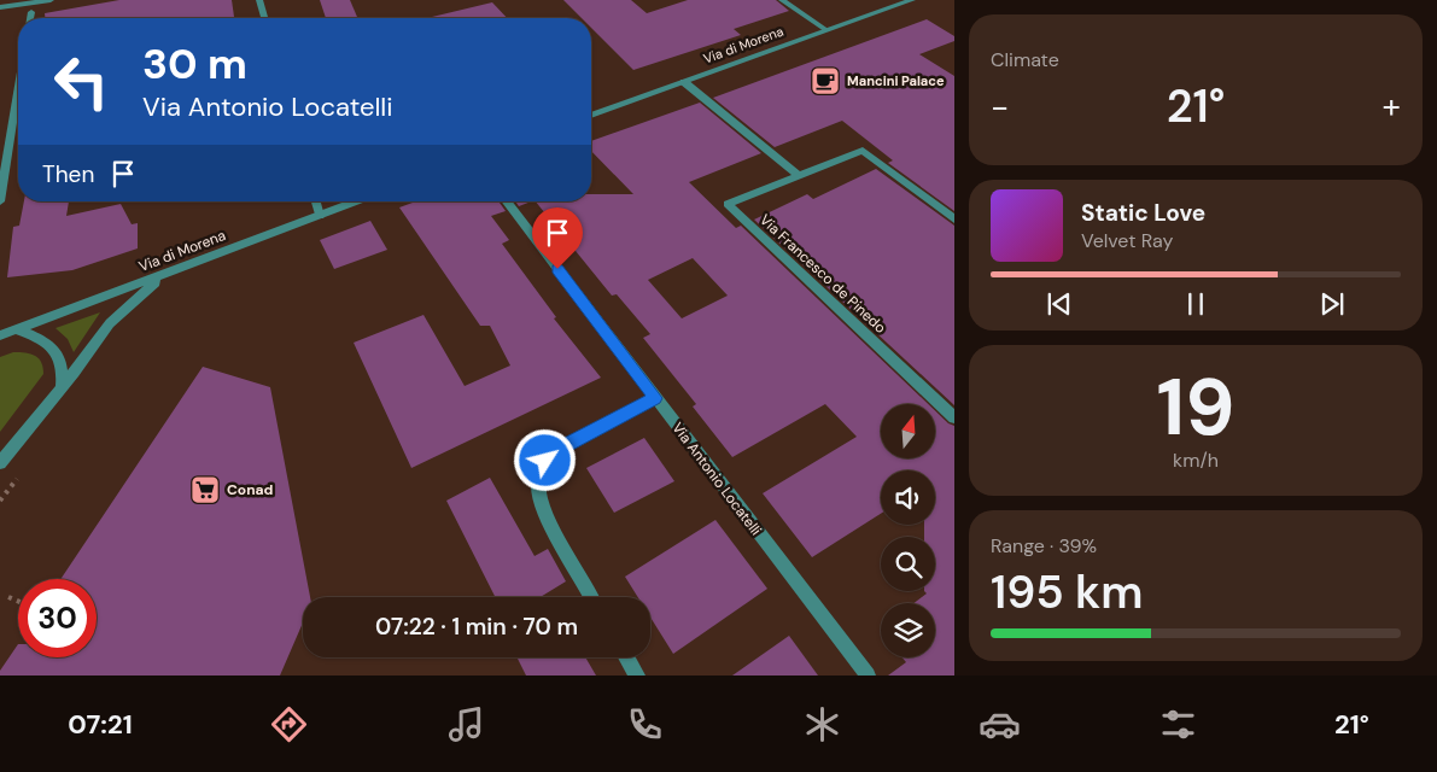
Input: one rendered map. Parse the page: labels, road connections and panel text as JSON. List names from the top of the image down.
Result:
{
  "streets": {
    "street": ["Via di Morena", "Via Francesco de Pinedo", "Via Antonio Locatelli"]
  },
  "places": {
    "cafe": ["Mancini Palace"],
    "supermarket": ["Conad"]
  },
  "north": "top",
  "page": {
    "tile": [
      "Climate",
      ["19", "km/h"],
      ["Range · 39%", "195 km"]
    ],
    "turn": ["30 m", "Via Antonio Locatelli"],
    "heat": ["−", "21°", "+"],
    "then": "Then",
    "song": ["Static Love", "Velvet Ray"],
    "limit": "30",
    "trip": "07:22 · 1 min · 70 m",
    "tabs": ["07:21", "21°"]
  }
}
